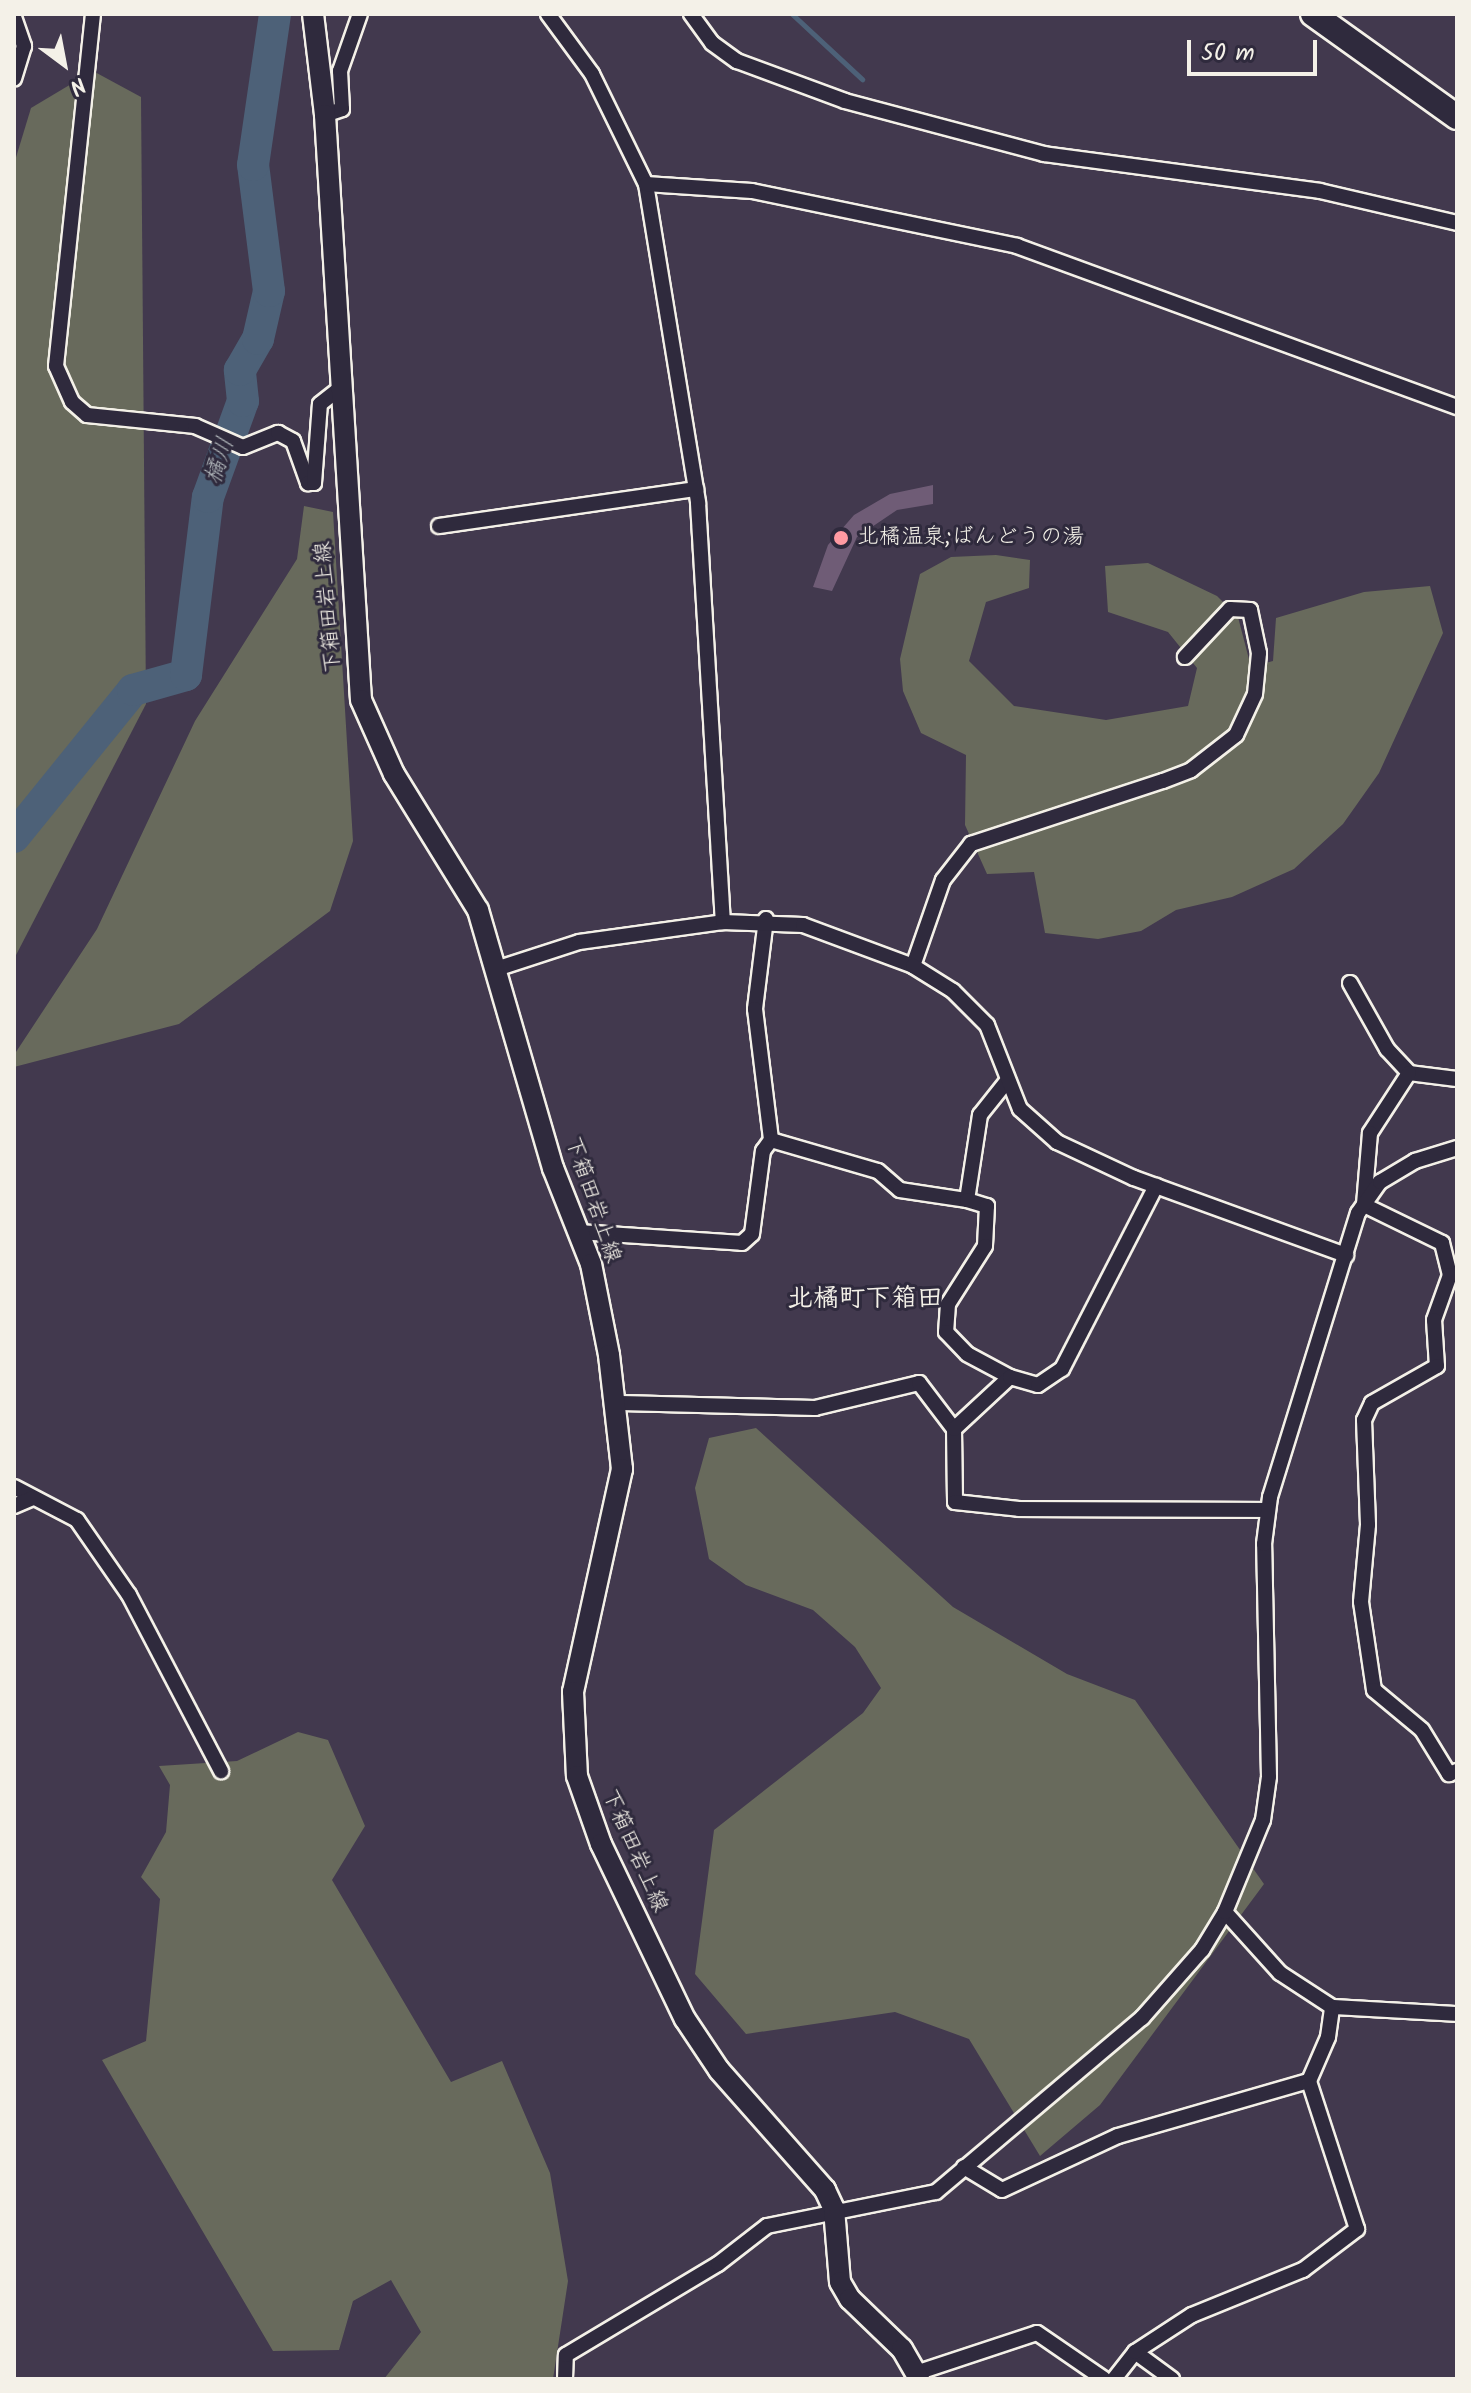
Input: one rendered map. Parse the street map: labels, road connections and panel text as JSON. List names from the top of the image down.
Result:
{
  "streets": {
    "main road": ["下箱田岩上線"]
  },
  "districts": ["北橘町下箱田"],
  "water": ["橘川"],
  "places": ["北橘温泉;ばんどうの湯"],
  "scale_bar": "50 m",
  "north": "bottom right"
}
